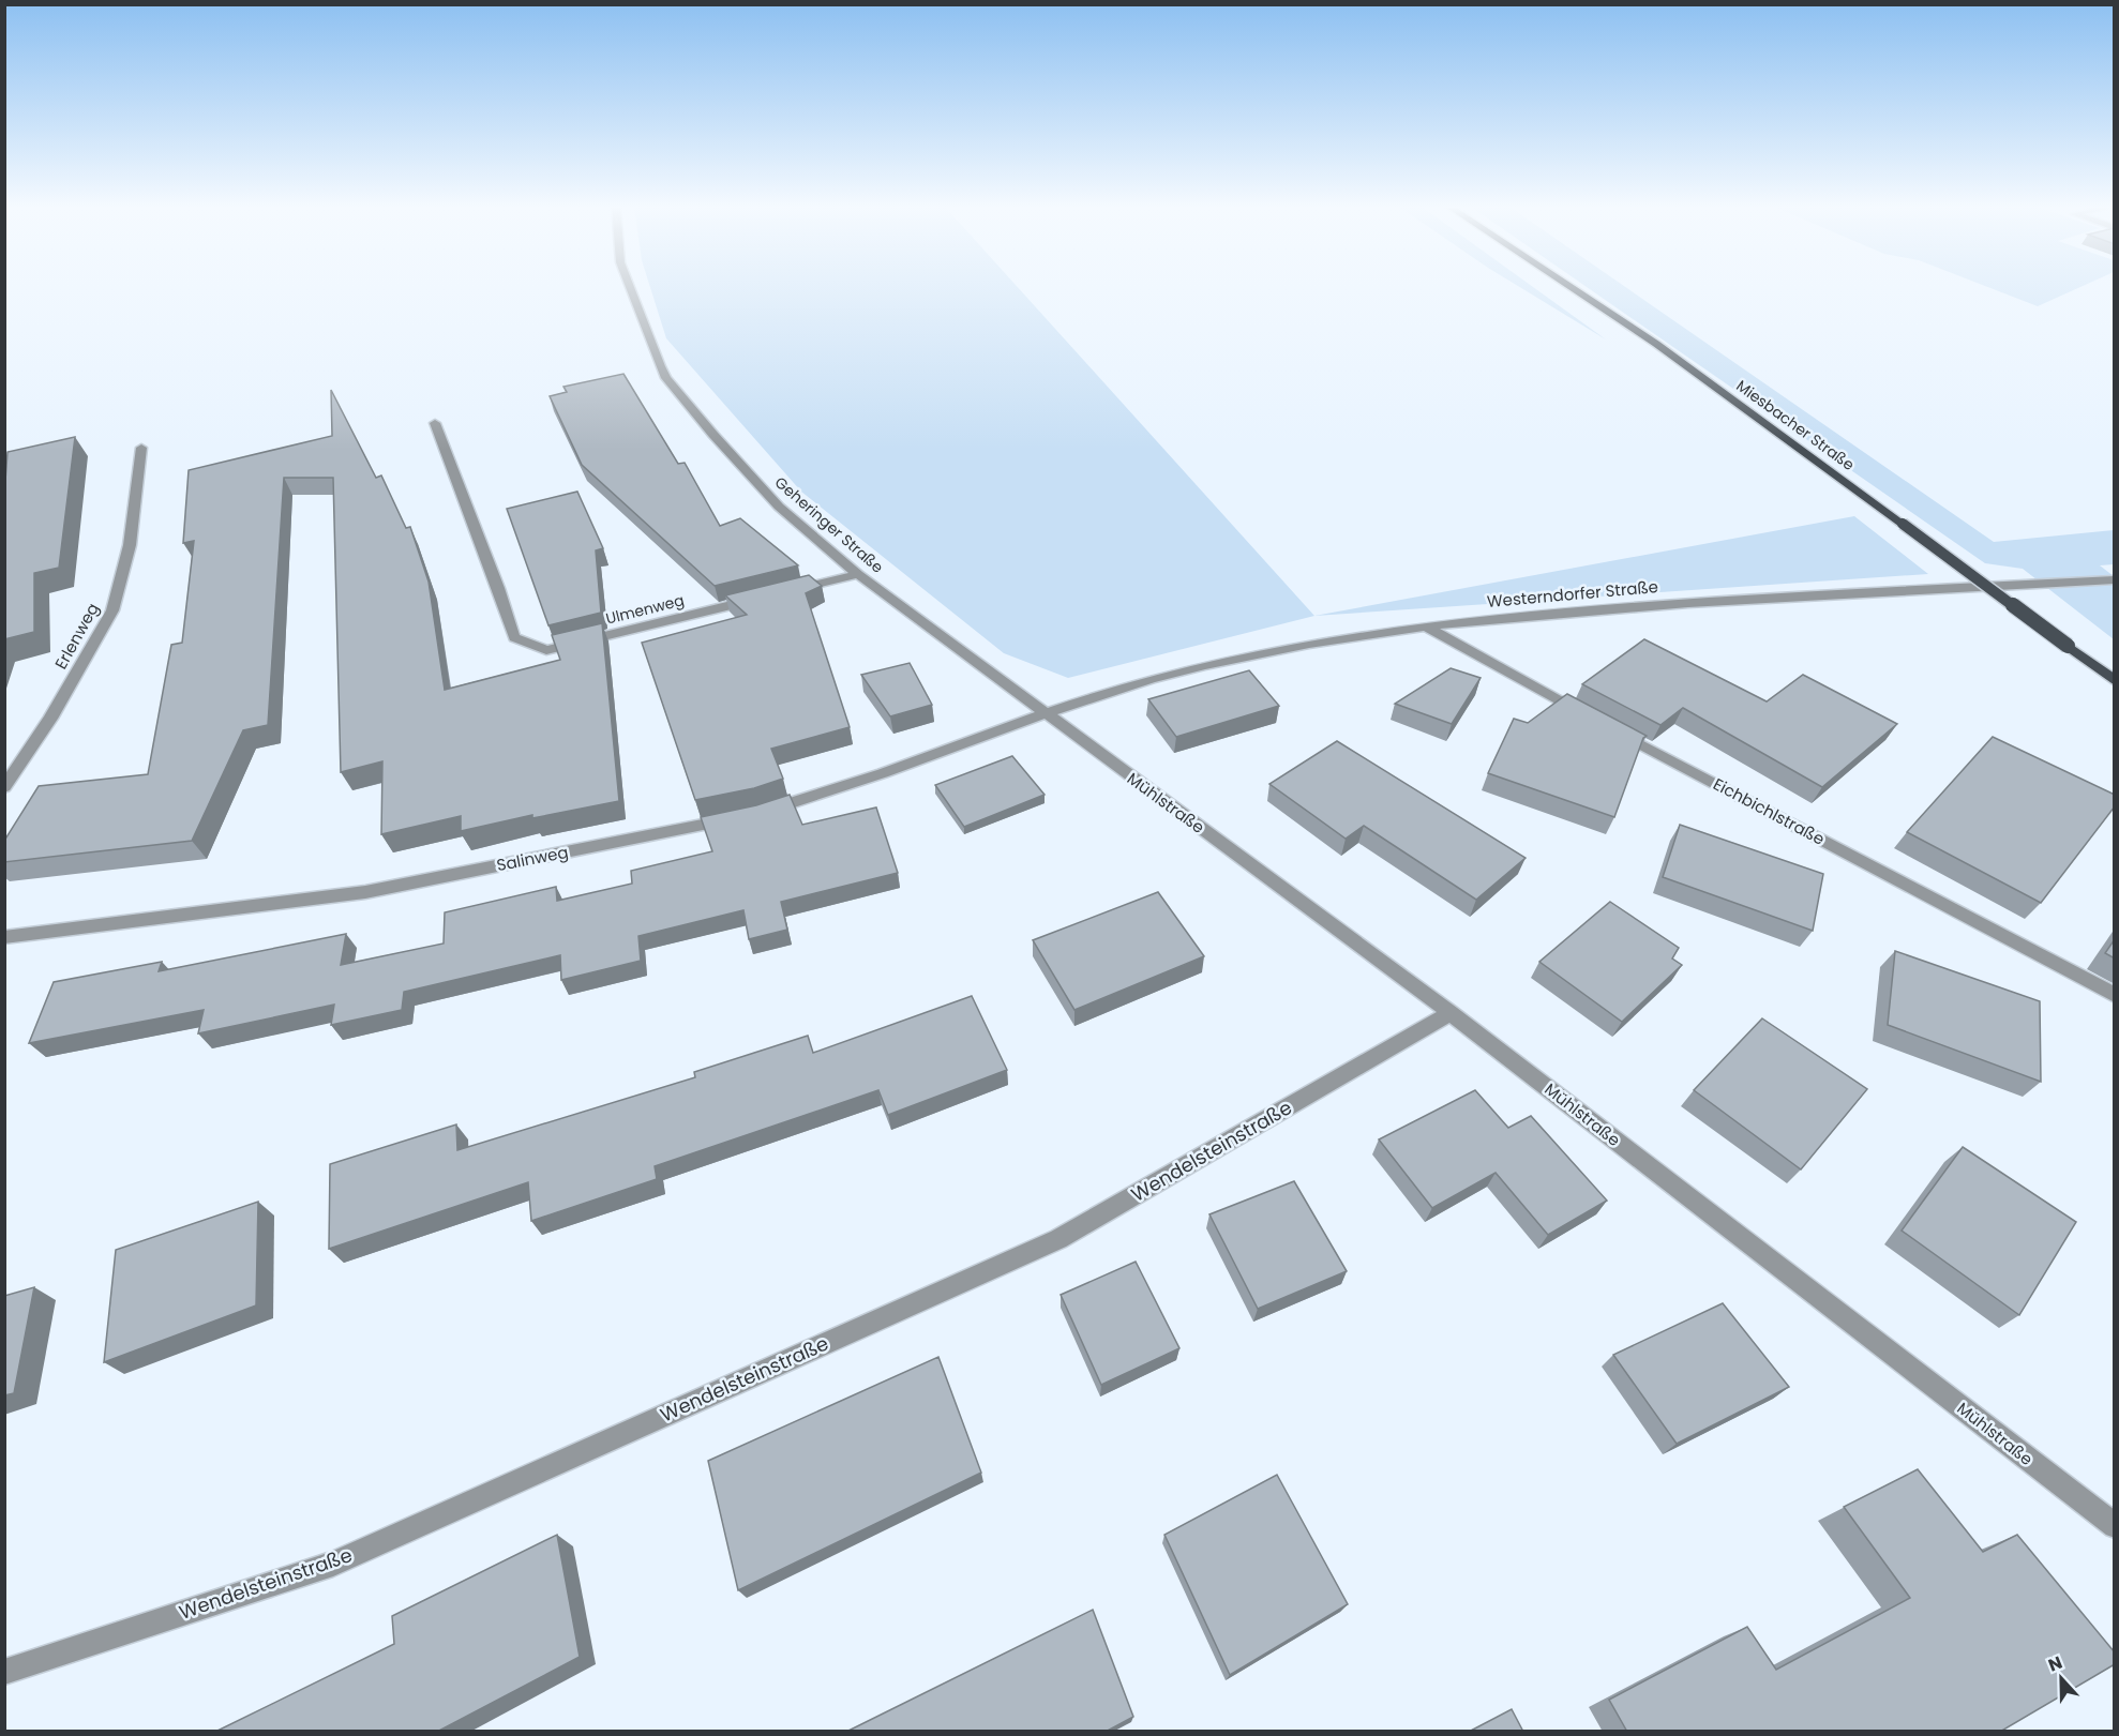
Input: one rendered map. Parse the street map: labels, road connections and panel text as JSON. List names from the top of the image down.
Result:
{
  "streets": {
    "main road": ["Miesbacher Straße"],
    "street": [
      "Geheringer Straße",
      "Westerndorfer Straße",
      "Ulmenweg",
      "Erlenweg",
      "Mühlstraße",
      "Eichbichlstraße",
      "Salinweg",
      "Wendelsteinstraße"
    ]
  },
  "crossings": [
    ["Geheringer Straße", "Westerndorfer Straße"],
    ["Geheringer Straße", "Mühlstraße"],
    ["Westerndorfer Straße", "Mühlstraße"],
    ["Mühlstraße", "Wendelsteinstraße"]
  ],
  "north": "top"
}
